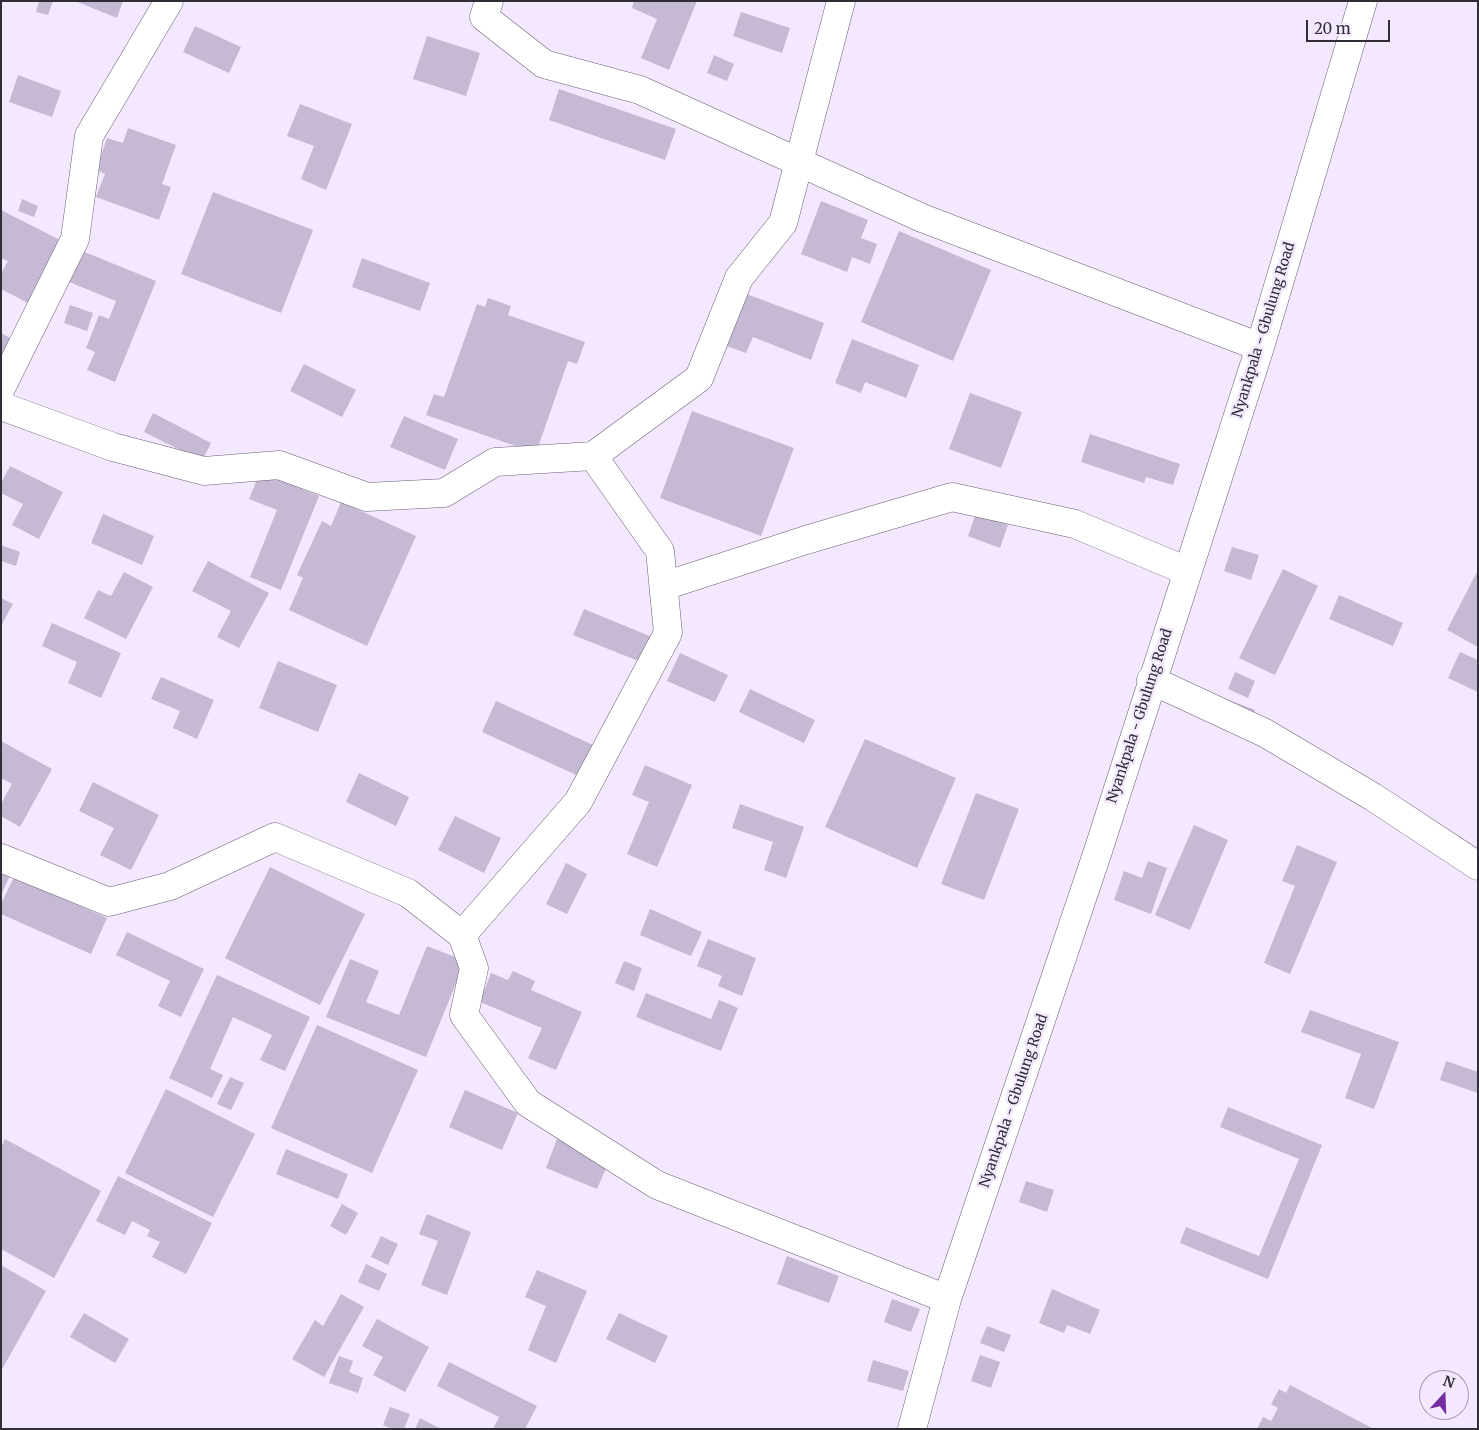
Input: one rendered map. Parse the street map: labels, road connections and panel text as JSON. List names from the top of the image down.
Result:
{
  "streets": {
    "street": ["Nyankpala - Gbulung Road"]
  },
  "scale_bar": "20 m",
  "north": "top"
}
